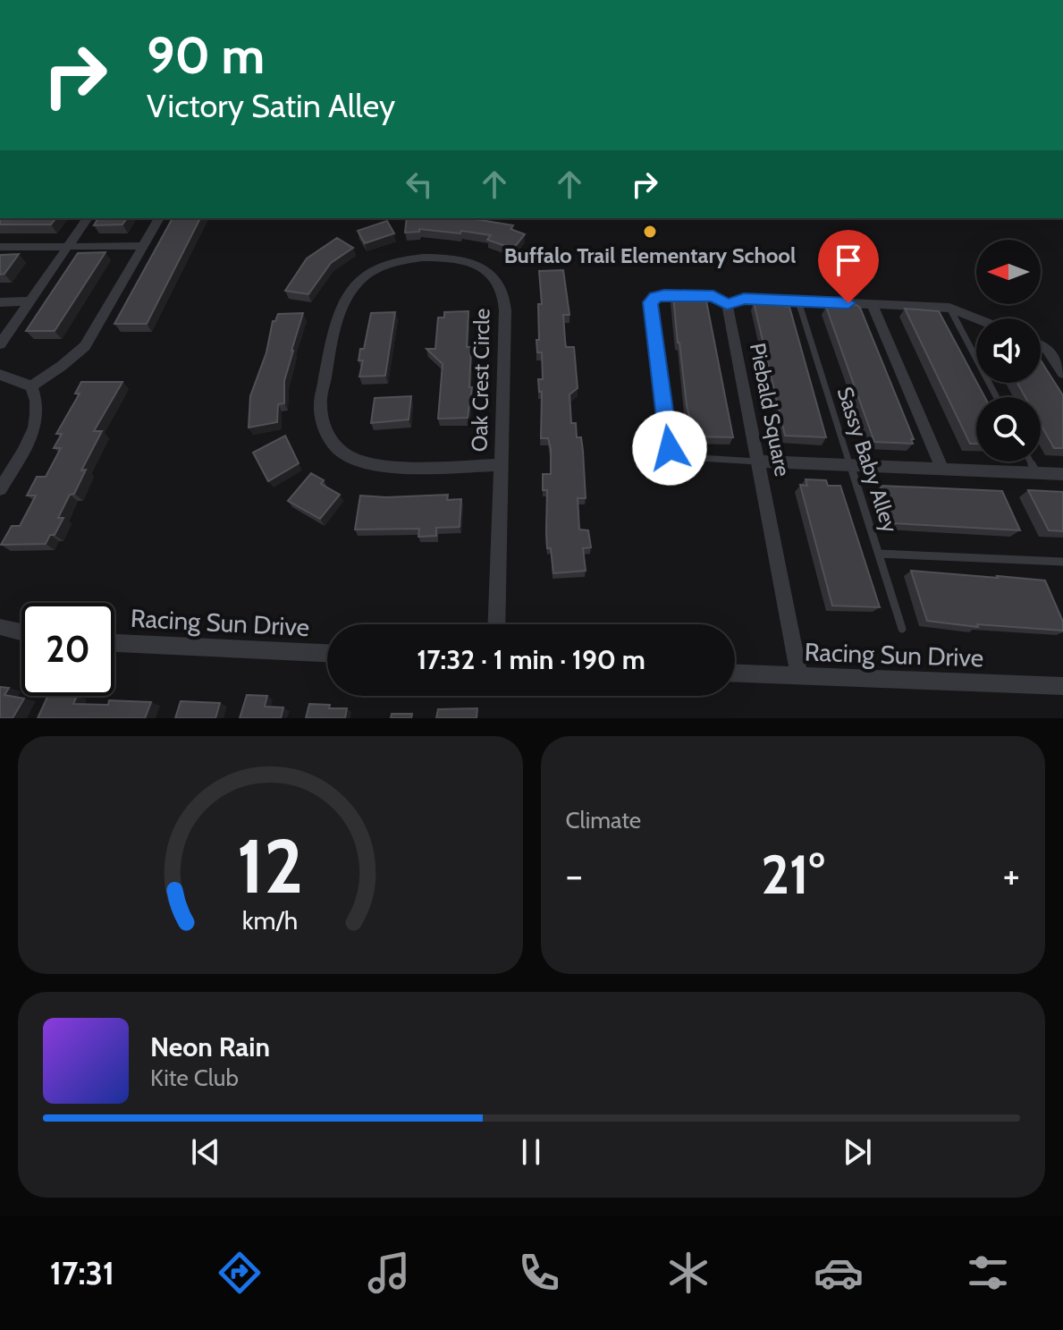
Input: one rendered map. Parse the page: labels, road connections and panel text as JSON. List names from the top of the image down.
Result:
{
  "streets": {
    "street": ["Oak Crest Circle", "Piebald Square", "Racing Sun Drive"],
    "lane": ["Sassy Baby Alley"]
  },
  "crossings": [
    ["Piebald Square", "Racing Sun Drive"]
  ],
  "places": ["Buffalo Trail Elementary School"],
  "north": "left",
  "page": {
    "turn": ["90 m", "Victory Satin Alley"],
    "limit": "20",
    "trip": "17:32 · 1 min · 190 m",
    "tile": "Climate",
    "heat": ["−", "21°", "+"],
    "song": ["Neon Rain", "Kite Club"],
    "tabs": "17:31",
    "gauge": ["12", "km/h"]
  }
}
